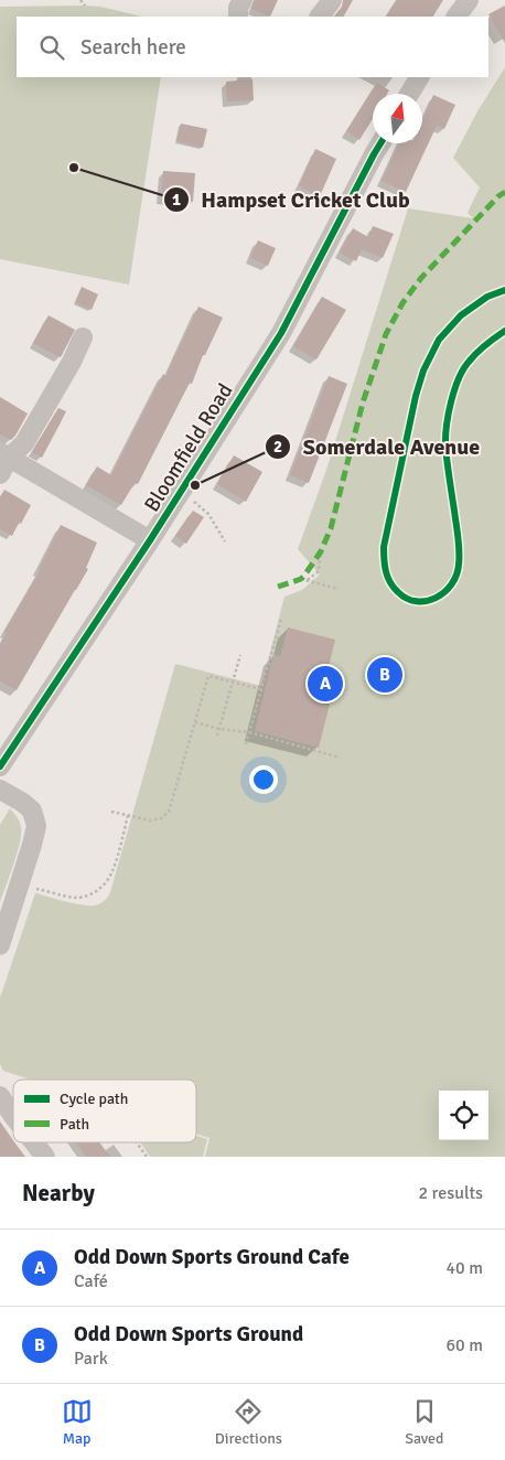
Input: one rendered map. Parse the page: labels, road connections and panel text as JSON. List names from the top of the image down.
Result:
{
  "streets": {
    "street": ["Bloomfield Road"]
  },
  "places": ["Hampset Cricket Club", "Somerdale Avenue"],
  "legend": ["Cycle path", "Path"],
  "north": "top",
  "page": {
    "search": "Search here",
    "pins": ["B", "A"],
    "heading": ["Nearby", "2 results"],
    "list": [
      {
        "mark": "A",
        "name": "Odd Down Sports Ground Cafe",
        "note": "Café",
        "value": "40 m"
      },
      {
        "mark": "B",
        "name": "Odd Down Sports Ground",
        "note": "Park",
        "value": "60 m"
      }
    ],
    "nav": ["Map", "Directions", "Saved"]
  }
}
